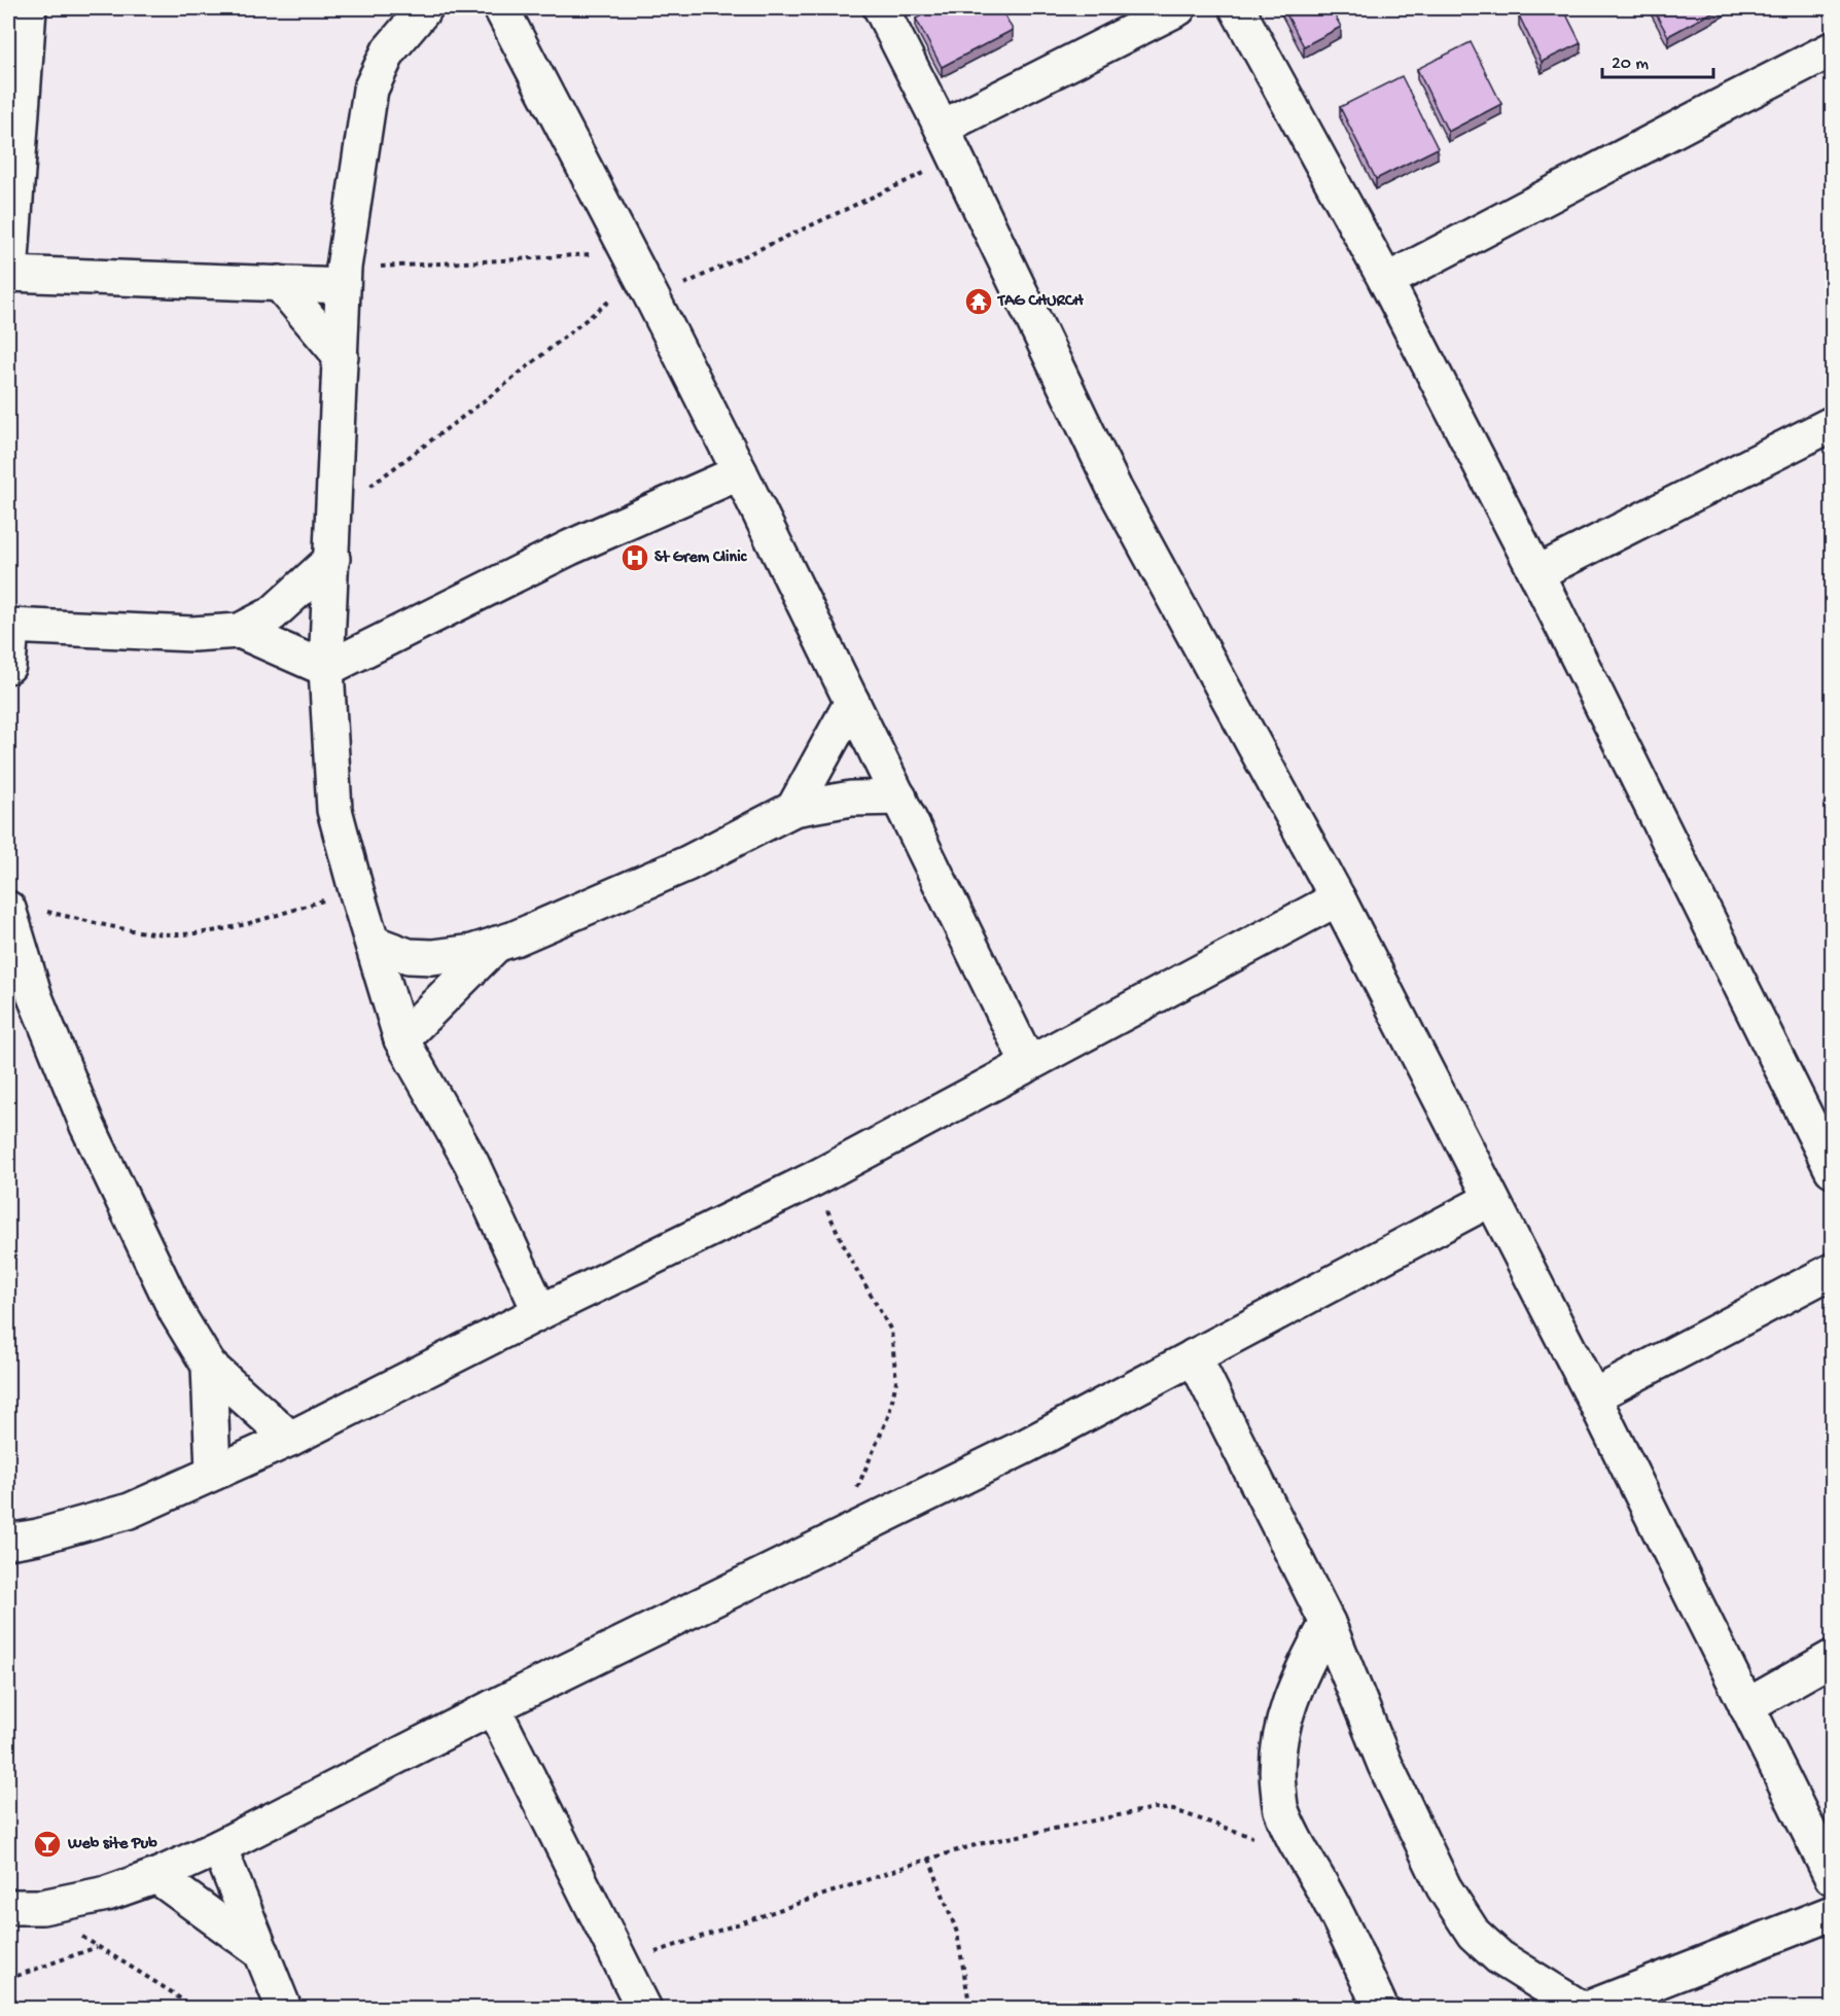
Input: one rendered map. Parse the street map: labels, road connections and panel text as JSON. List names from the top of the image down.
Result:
{
  "places": {
    "temple": ["TAG CHURCH"],
    "hospital": ["St Grem Clinic"],
    "bar": ["Web site Pub"]
  },
  "scale_bar": "20 m"
}
